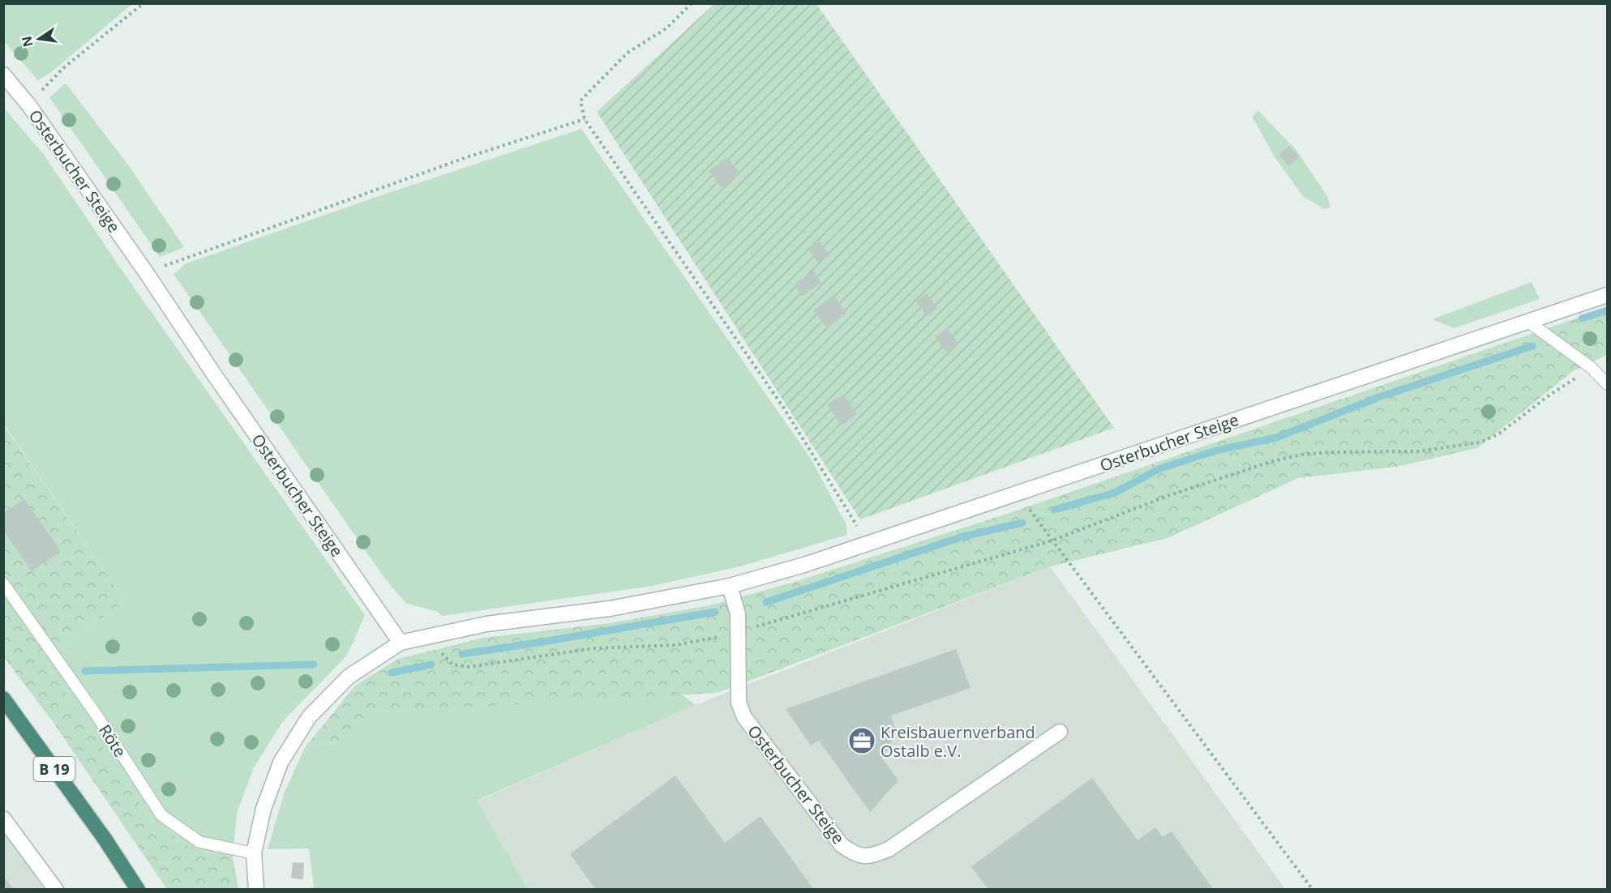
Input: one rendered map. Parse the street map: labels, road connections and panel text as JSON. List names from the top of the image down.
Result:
{
  "streets": {
    "highway": ["B 19"],
    "street": ["Osterbucher Steige"],
    "lane": ["Röte"]
  },
  "places": {
    "office": ["Kreisbauernverband Ostalb e.V."]
  },
  "north": "left"
}
